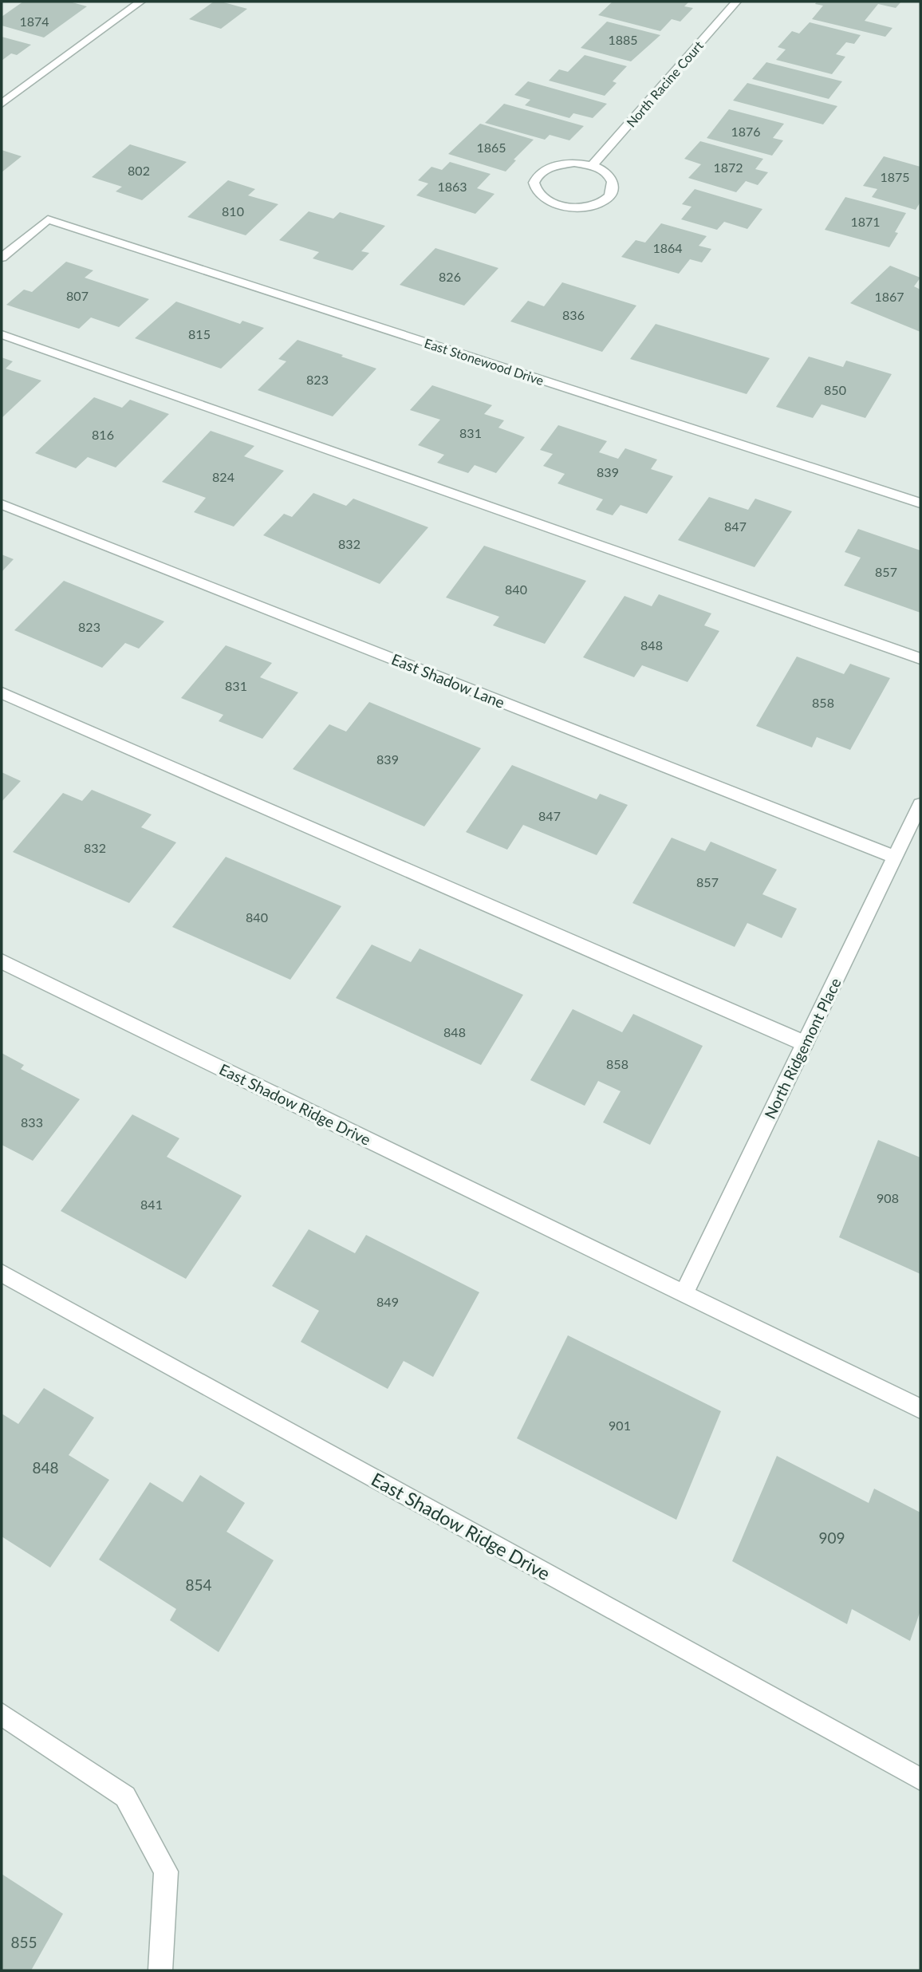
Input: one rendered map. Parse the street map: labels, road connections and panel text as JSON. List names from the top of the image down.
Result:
{
  "streets": {
    "street": [
      "North Racine Court",
      "East Stonewood Drive",
      "East Shadow Lane",
      "North Ridgemont Place",
      "East Shadow Ridge Drive"
    ]
  },
  "crossings": [
    ["East Shadow Lane", "North Ridgemont Place"],
    ["North Ridgemont Place", "East Shadow Ridge Drive"]
  ],
  "house_numbers": [
    "1874",
    "1885",
    "1876",
    "1865",
    "1872",
    "802",
    "1875",
    "1863",
    "810",
    "1871",
    "1864",
    "826",
    "807",
    "1867",
    "836",
    "815",
    "823",
    "850",
    "831",
    "816",
    "839",
    "824",
    "847",
    "832",
    "857",
    "840",
    "823",
    "848",
    "831",
    "858",
    "839",
    "847",
    "832",
    "857",
    "840",
    "848",
    "858",
    "833",
    "908",
    "841",
    "849",
    "901",
    "848",
    "909",
    "854",
    "855"
  ]
}
